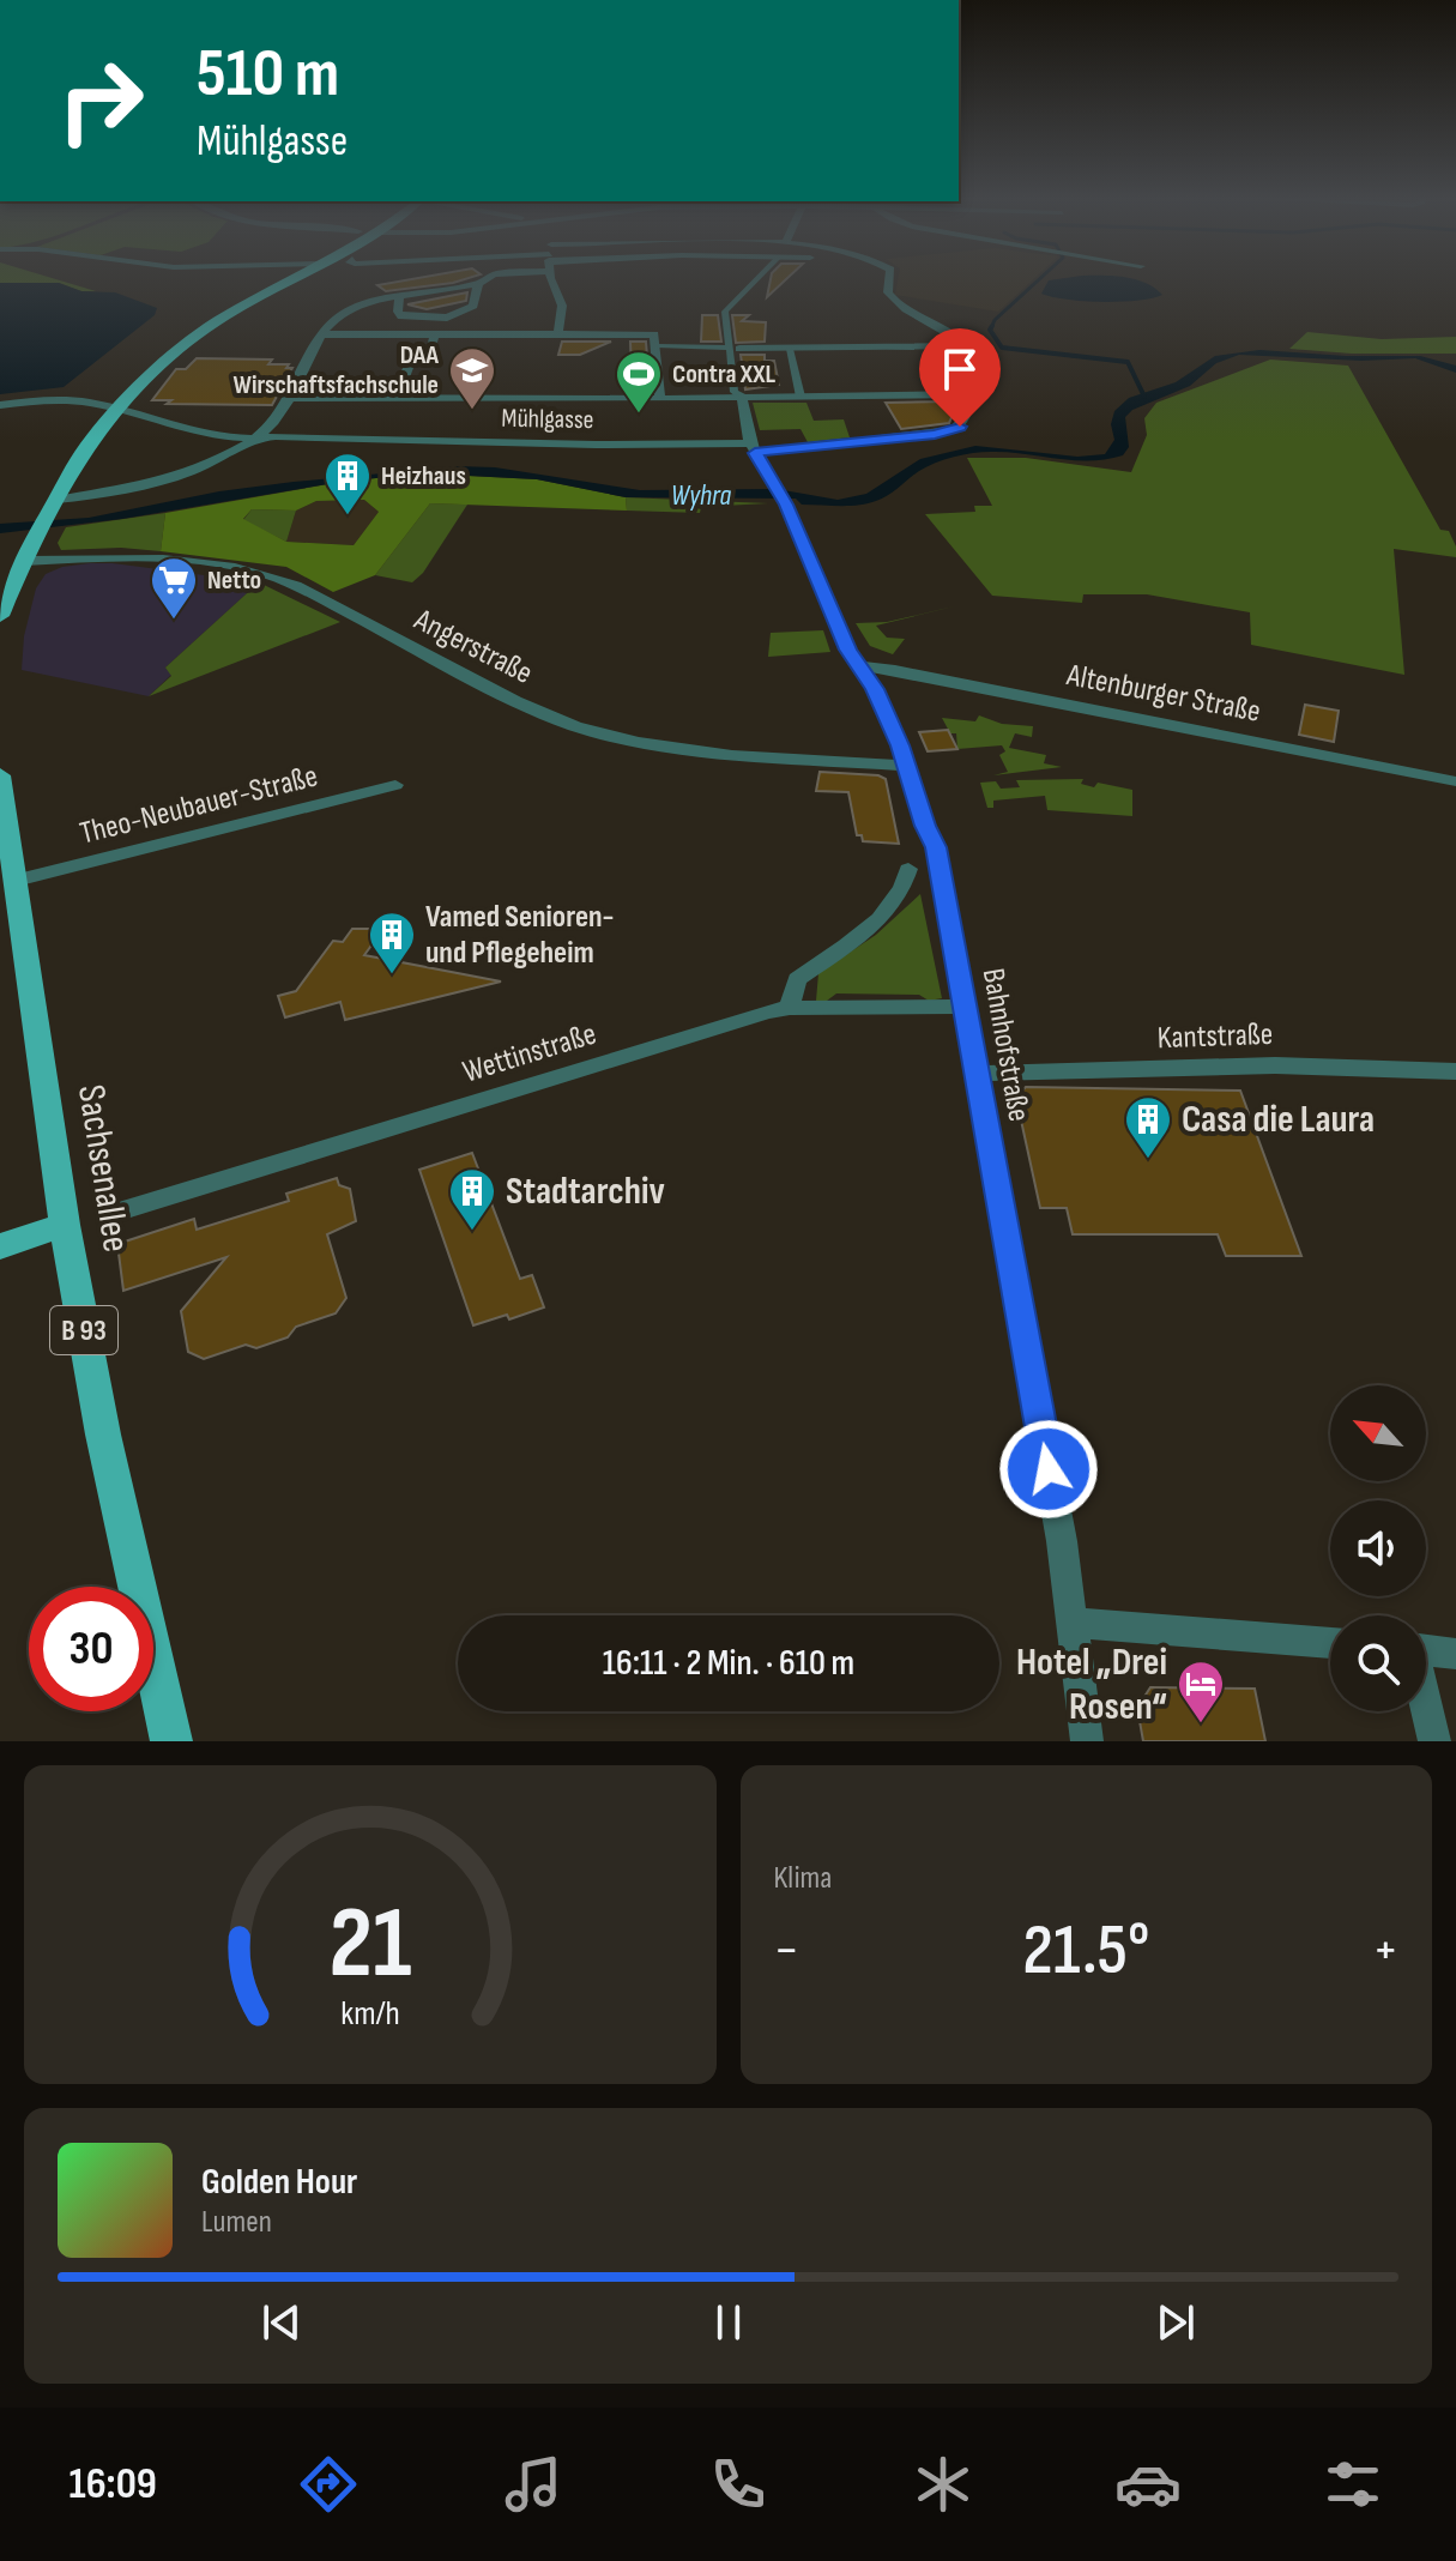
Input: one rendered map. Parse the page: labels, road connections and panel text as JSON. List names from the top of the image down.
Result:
{
  "streets": {
    "main road": ["Sachsenallee", "B 93"],
    "street": [
      "Mühlgasse",
      "Angerstraße",
      "Altenburger Straße",
      "Theo-Neubauer-Straße",
      "Kantstraße",
      "Bahnhofstraße",
      "Wettinstraße"
    ]
  },
  "crossings": [
    ["Mühlgasse", "Bahnhofstraße"],
    ["Angerstraße", "Bahnhofstraße"],
    ["Altenburger Straße", "Bahnhofstraße"],
    ["Theo-Neubauer-Straße", "Sachsenallee"],
    ["Kantstraße", "Bahnhofstraße"],
    ["Bahnhofstraße", "Wettinstraße"]
  ],
  "water": ["Wyhra"],
  "places": {
    "school or university": ["DAA Wirschaftsfachschule"],
    "sports": ["Contra XXL"],
    "building": [
      "Heizhaus",
      "Vamed Senioren- und Pflegeheim",
      "Casa die Laura",
      "Stadtarchiv"
    ],
    "supermarket": ["Netto"],
    "hotel": ["Hotel „Drei Rosen“"]
  },
  "north": "top left",
  "page": {
    "turn": ["510 m", "Mühlgasse"],
    "limit": "30",
    "trip": "16:11 · 2 Min. · 610 m",
    "tile": "Klima",
    "heat": ["−", "21.5°", "+"],
    "song": ["Golden Hour", "Lumen"],
    "tabs": "16:09",
    "gauge": ["21", "km/h"]
  }
}
